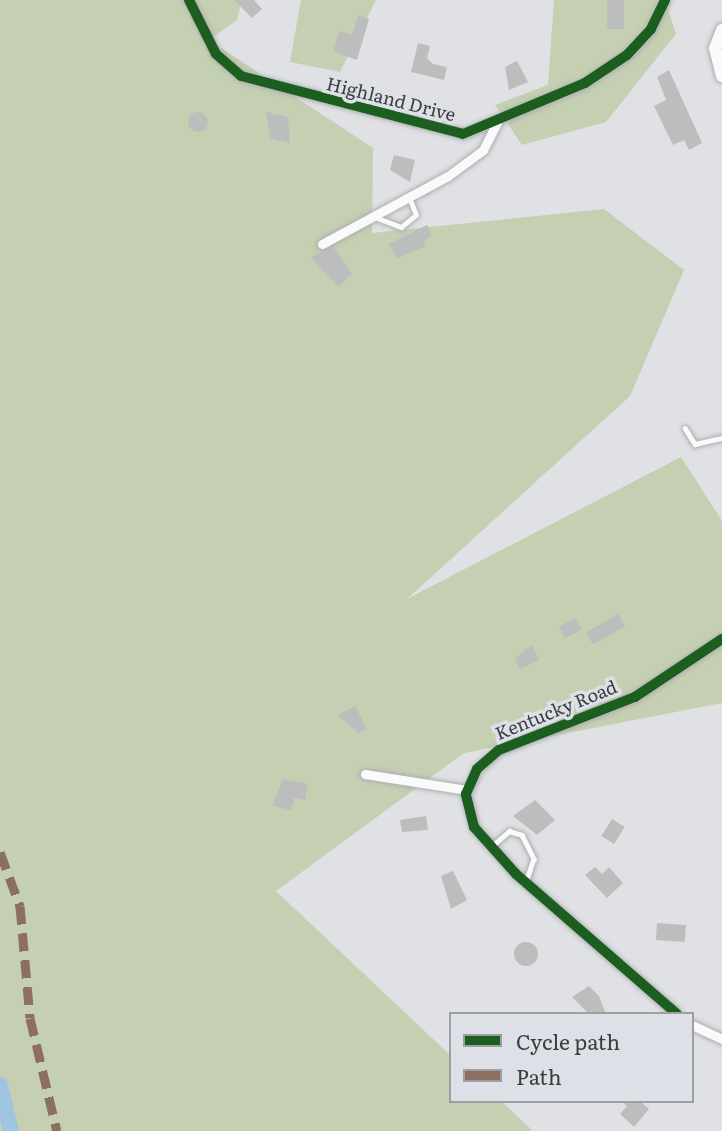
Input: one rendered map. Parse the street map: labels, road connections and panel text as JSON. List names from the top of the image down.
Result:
{
  "streets": {
    "street": ["Highland Drive", "Kentucky Road"]
  },
  "legend": ["Cycle path", "Path"]
}
